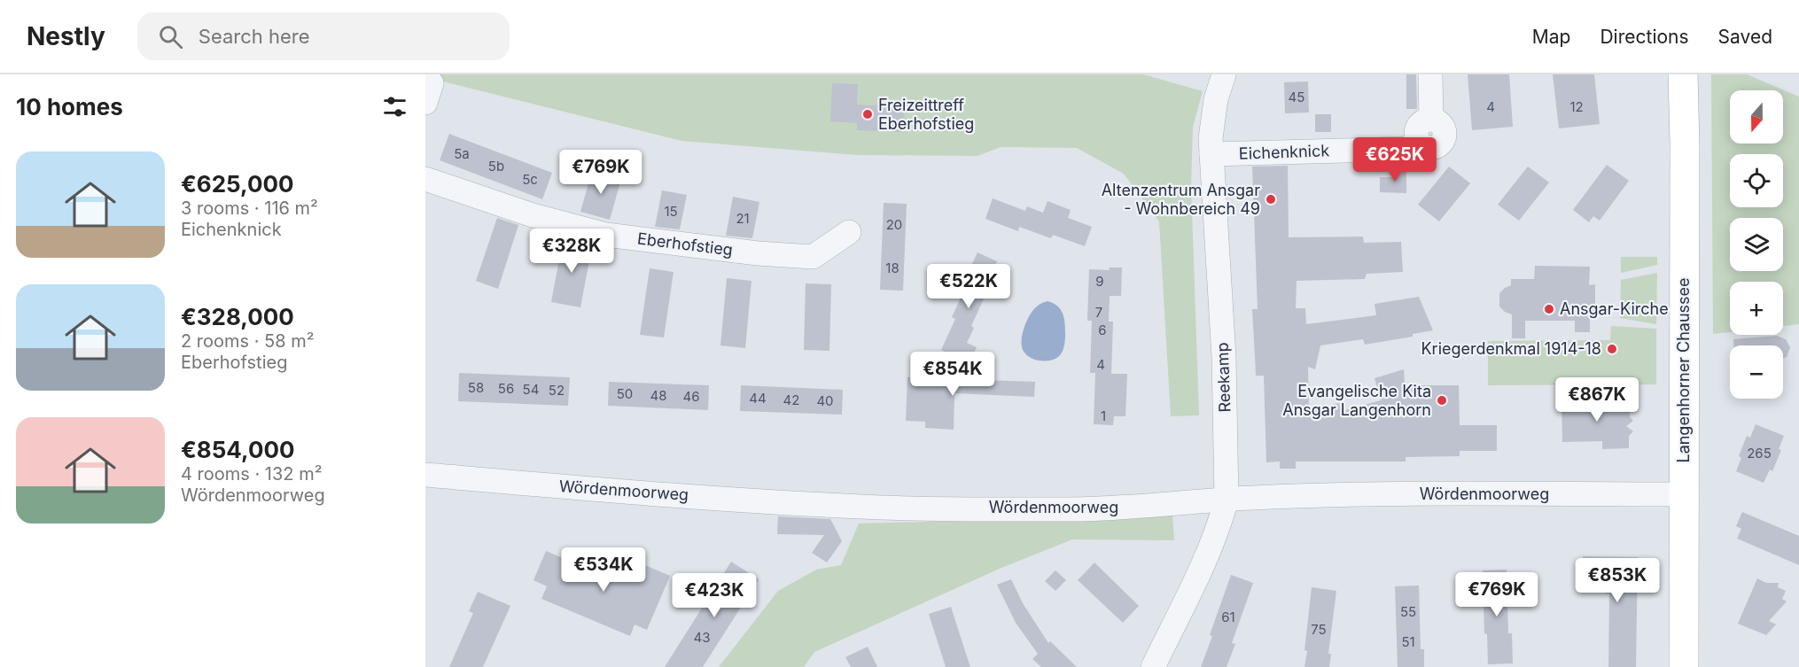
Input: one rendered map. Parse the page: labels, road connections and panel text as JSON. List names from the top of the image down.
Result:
{
  "streets": {
    "main road": ["Langenhorner Chaussee"],
    "street": [
      "Eichenknick",
      "Eberhofstieg",
      "Reekamp",
      "Wördenmoorweg"
    ]
  },
  "crossings": [
    ["Eichenknick", "Reekamp"],
    ["Langenhorner Chaussee", "Wördenmoorweg"],
    ["Reekamp", "Wördenmoorweg"]
  ],
  "places": [
    "Freizeittreff Eberhofstieg",
    "Altenzentrum Ansgar - Wohnbereich 49",
    "Ansgar-Kirche",
    "Kriegerdenkmal 1914-18",
    "Evangelische Kita Ansgar Langenhorn"
  ],
  "house_numbers": [
    "45",
    "4",
    "12",
    "5a",
    "5b",
    "5c",
    "15",
    "21",
    "20",
    "18",
    "9",
    "7",
    "6",
    "4",
    "58",
    "56",
    "54",
    "52",
    "50",
    "48",
    "46",
    "44",
    "42",
    "40",
    "1",
    "265",
    "55",
    "61",
    "75",
    "43",
    "51"
  ],
  "north": "bottom",
  "page": {
    "header": "Nestly",
    "search": "Search here",
    "nav": ["Map", "Directions", "Saved"],
    "heading": "10 homes",
    "map_buttons": ["+", "−"],
    "price": [
      "€625K",
      "€769K",
      "€328K",
      "€522K",
      "€854K",
      "€867K",
      "€534K",
      "€853K",
      "€769K",
      "€423K"
    ],
    "list": [
      {
        "name": "€625,000",
        "note": "3 rooms · 116 m² · Eichenknick"
      },
      {
        "name": "€328,000",
        "note": "2 rooms · 58 m² · Eberhofstieg"
      },
      {
        "name": "€854,000",
        "note": "4 rooms · 132 m² · Wördenmoorweg"
      }
    ]
  }
}
